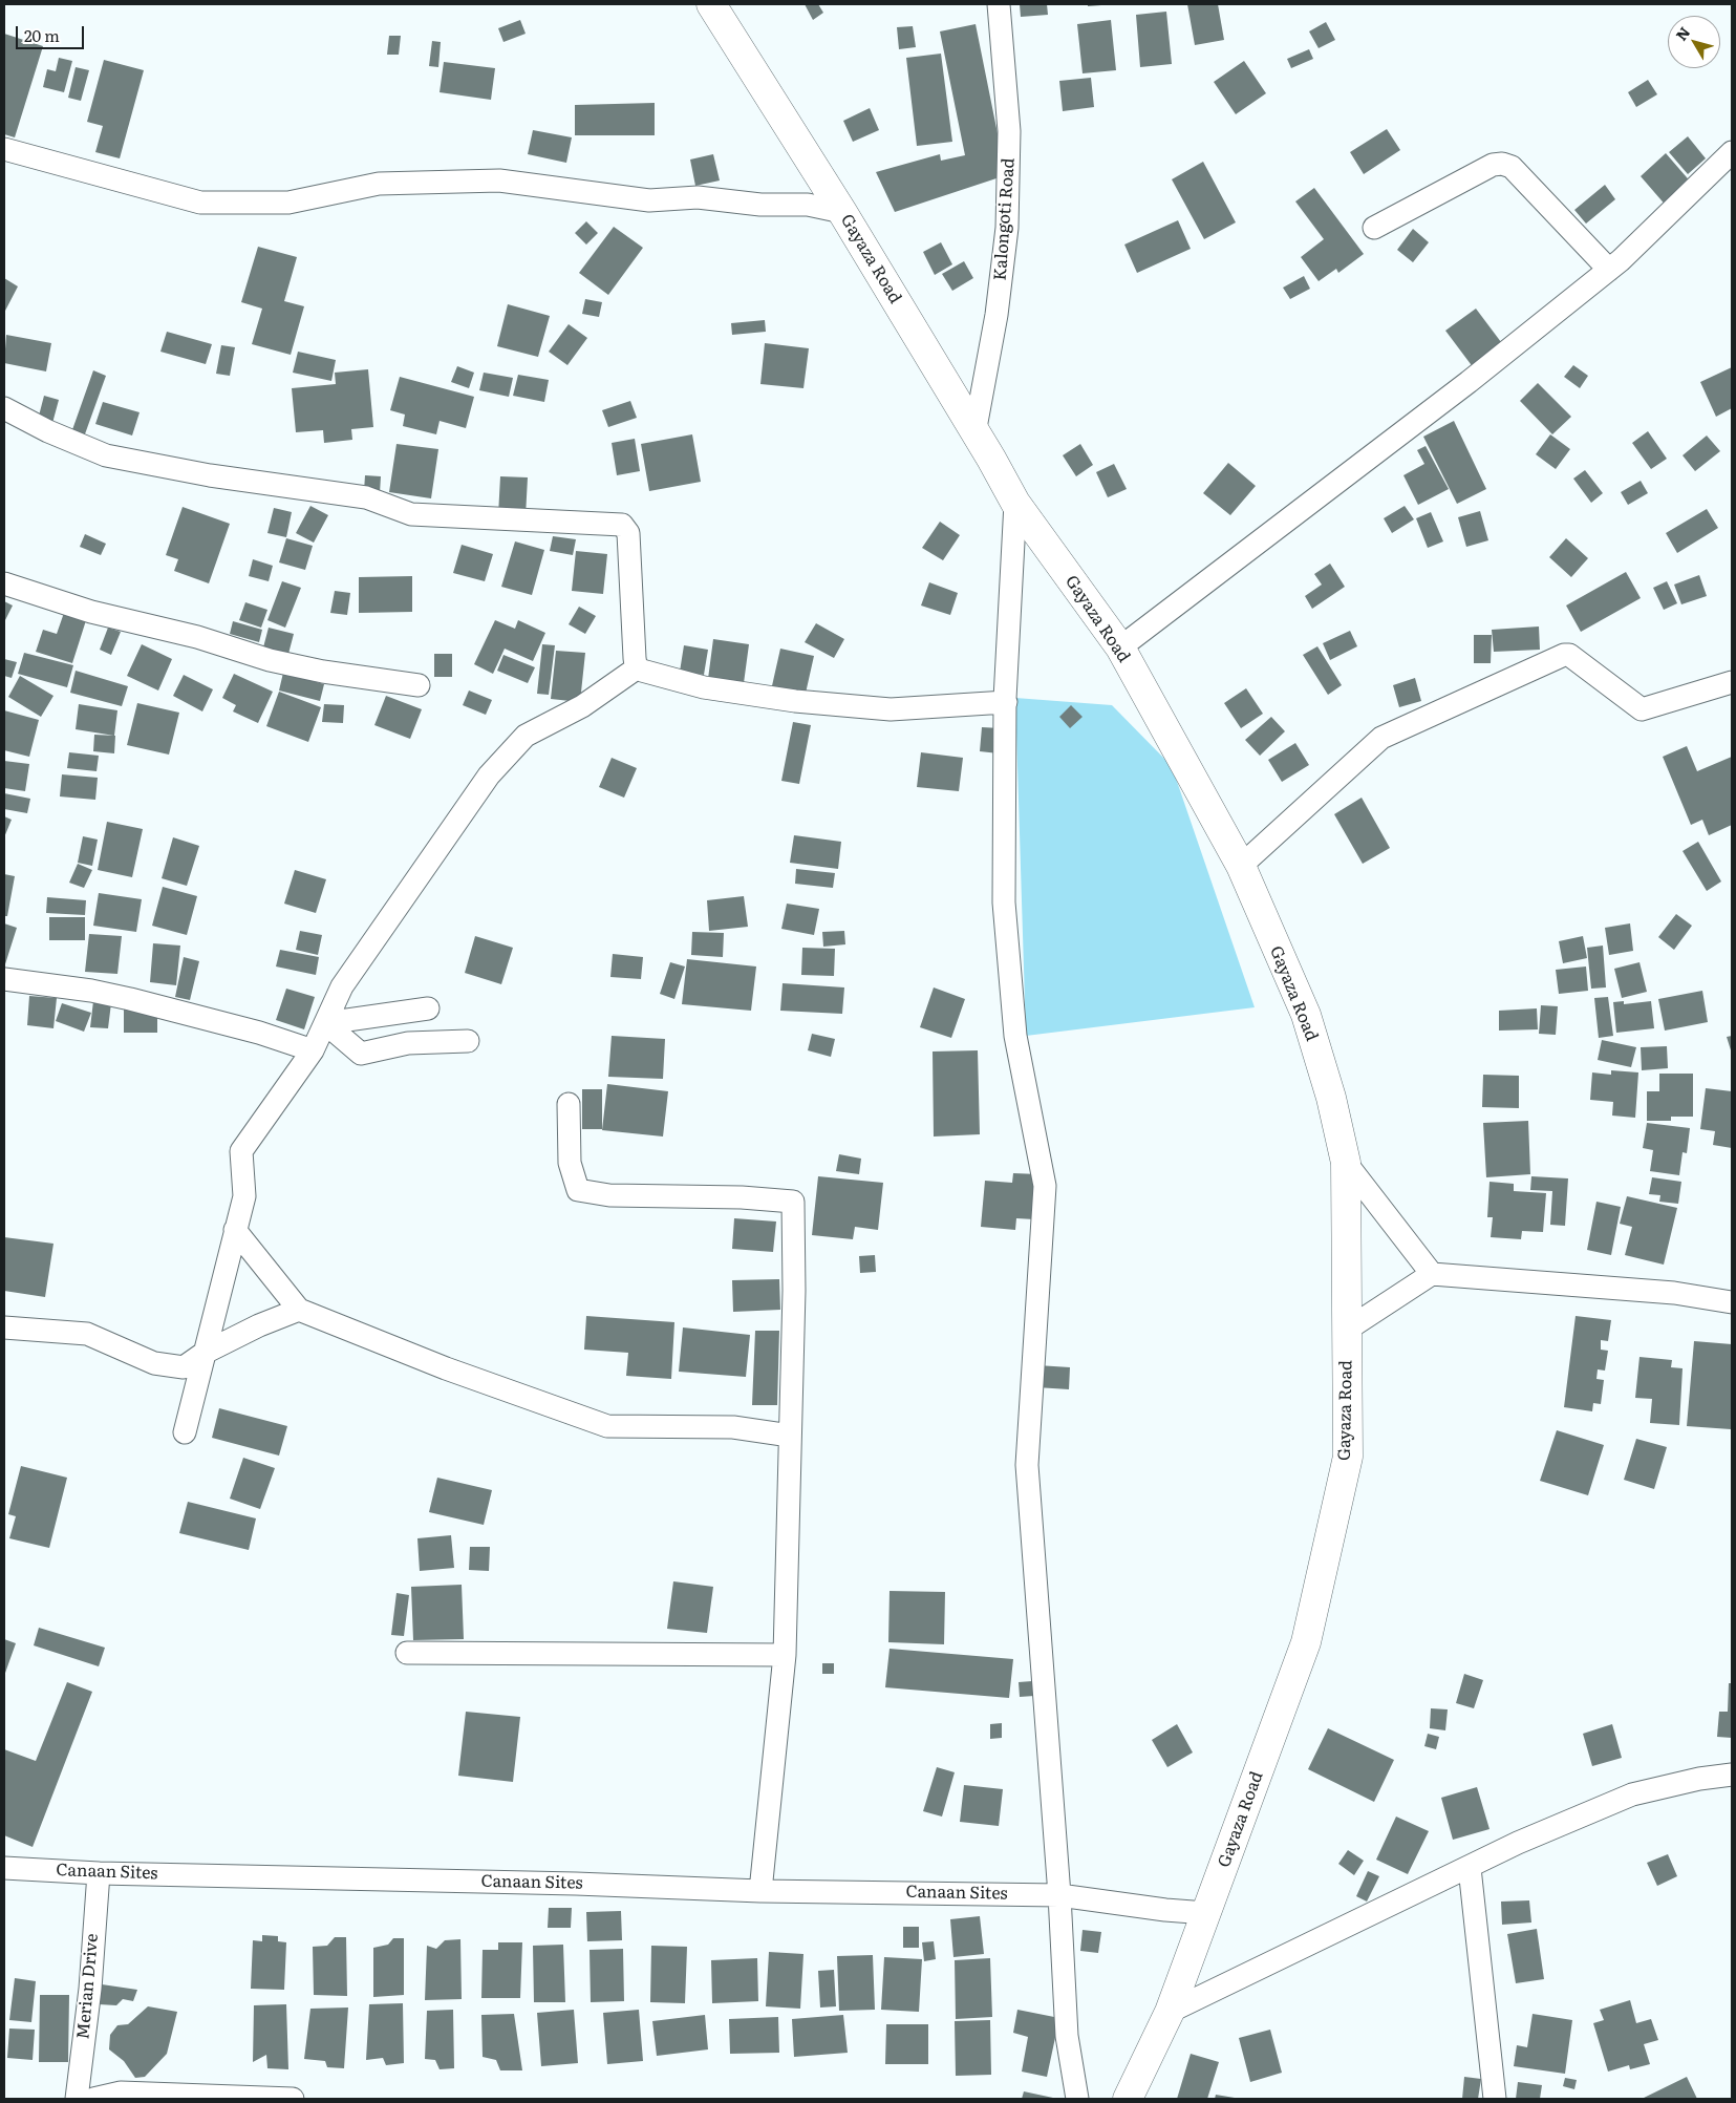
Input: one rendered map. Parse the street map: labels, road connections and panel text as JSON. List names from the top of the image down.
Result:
{
  "streets": {
    "main road": ["Gayaza Road"],
    "street": ["Kalongoti Road", "Canaan Sites", "Merian Drive"]
  },
  "crossings": [
    ["Kalongoti Road", "Gayaza Road"],
    ["Gayaza Road", "Canaan Sites"],
    ["Canaan Sites", "Merian Drive"]
  ],
  "scale_bar": "20 m",
  "north": "top left"
}
